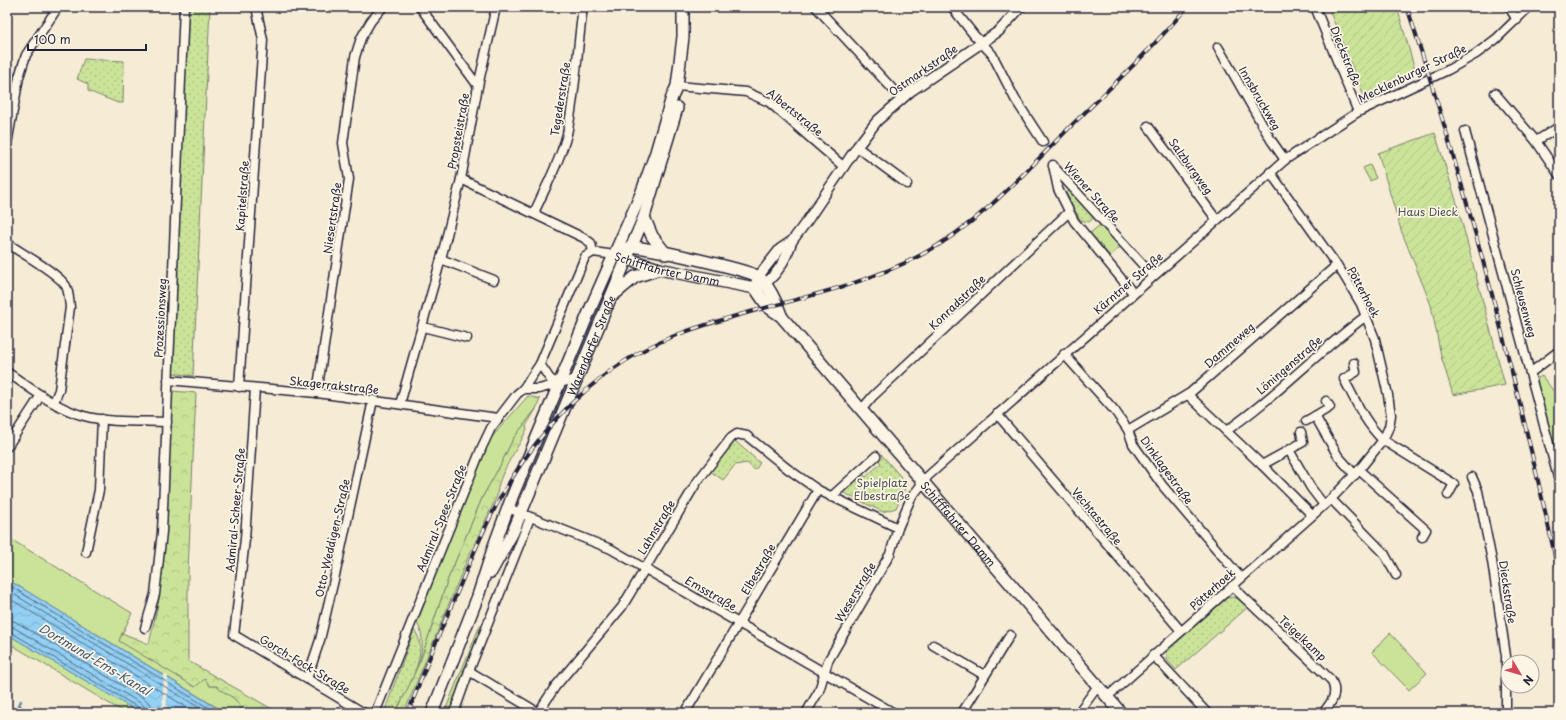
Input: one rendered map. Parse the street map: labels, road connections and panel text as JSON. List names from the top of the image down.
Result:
{
  "streets": {
    "main road": ["Schifffahrter Damm", "Warendorfer Straße"],
    "street": [
      "Dieckstraße",
      "Ostmarkstraße",
      "Mecklenburger Straße",
      "Innsbruckweg",
      "Tegederstraße",
      "Albertstraße",
      "Propsteistraße",
      "Salzburgweg",
      "Wiener Straße",
      "Kapitelstraße",
      "Niesertstraße",
      "Kärntner Straße",
      "Pötterhoek",
      "Konradstraße",
      "Schleusenweg",
      "Prozessionsweg",
      "Dammeweg",
      "Löningenstraße",
      "Skagerrakstraße",
      "Dinklagestraße",
      "Admiral-Scheer-Straße",
      "Vechtastraße",
      "Admiral-Spee-Straße",
      "Lahnstraße",
      "Otto-Weddigen-Straße",
      "Elbestraße",
      "Weserstraße",
      "Emsstraße",
      "Teigelkamp",
      "Gorch-Fock-Straße"
    ]
  },
  "crossings": [
    ["Dieckstraße", "Mecklenburger Straße"],
    ["Dieckstraße", "Kärntner Straße"],
    ["Ostmarkstraße", "Albertstraße"],
    ["Ostmarkstraße", "Schifffahrter Damm"],
    ["Mecklenburger Straße", "Kärntner Straße"],
    ["Innsbruckweg", "Kärntner Straße"],
    ["Albertstraße", "Warendorfer Straße"],
    ["Propsteistraße", "Skagerrakstraße"],
    ["Salzburgweg", "Kärntner Straße"],
    ["Wiener Straße", "Kärntner Straße"],
    ["Wiener Straße", "Konradstraße"],
    ["Kapitelstraße", "Skagerrakstraße"],
    ["Niesertstraße", "Skagerrakstraße"],
    ["Schifffahrter Damm", "Kärntner Straße"],
    ["Schifffahrter Damm", "Pötterhoek"],
    ["Schifffahrter Damm", "Konradstraße"],
    ["Schifffahrter Damm", "Warendorfer Straße"],
    ["Schifffahrter Damm", "Weserstraße"],
    ["Kärntner Straße", "Pötterhoek"],
    ["Kärntner Straße", "Dinklagestraße"],
    ["Kärntner Straße", "Vechtastraße"],
    ["Kärntner Straße", "Weserstraße"],
    ["Pötterhoek", "Dammeweg"],
    ["Pötterhoek", "Löningenstraße"],
    ["Pötterhoek", "Dinklagestraße"],
    ["Pötterhoek", "Vechtastraße"],
    ["Pötterhoek", "Teigelkamp"],
    ["Prozessionsweg", "Skagerrakstraße"],
    ["Warendorfer Straße", "Emsstraße"],
    ["Dammeweg", "Dinklagestraße"],
    ["Skagerrakstraße", "Admiral-Scheer-Straße"],
    ["Skagerrakstraße", "Admiral-Spee-Straße"],
    ["Skagerrakstraße", "Otto-Weddigen-Straße"],
    ["Admiral-Scheer-Straße", "Gorch-Fock-Straße"],
    ["Lahnstraße", "Elbestraße"],
    ["Lahnstraße", "Emsstraße"],
    ["Otto-Weddigen-Straße", "Gorch-Fock-Straße"],
    ["Elbestraße", "Emsstraße"],
    ["Weserstraße", "Emsstraße"]
  ],
  "water": ["Dortmund-Ems-Kanal"],
  "parks": ["Haus Dieck", "Spielplatz Elbestraße"],
  "scale_bar": "100 m",
  "north": "bottom right"
}
